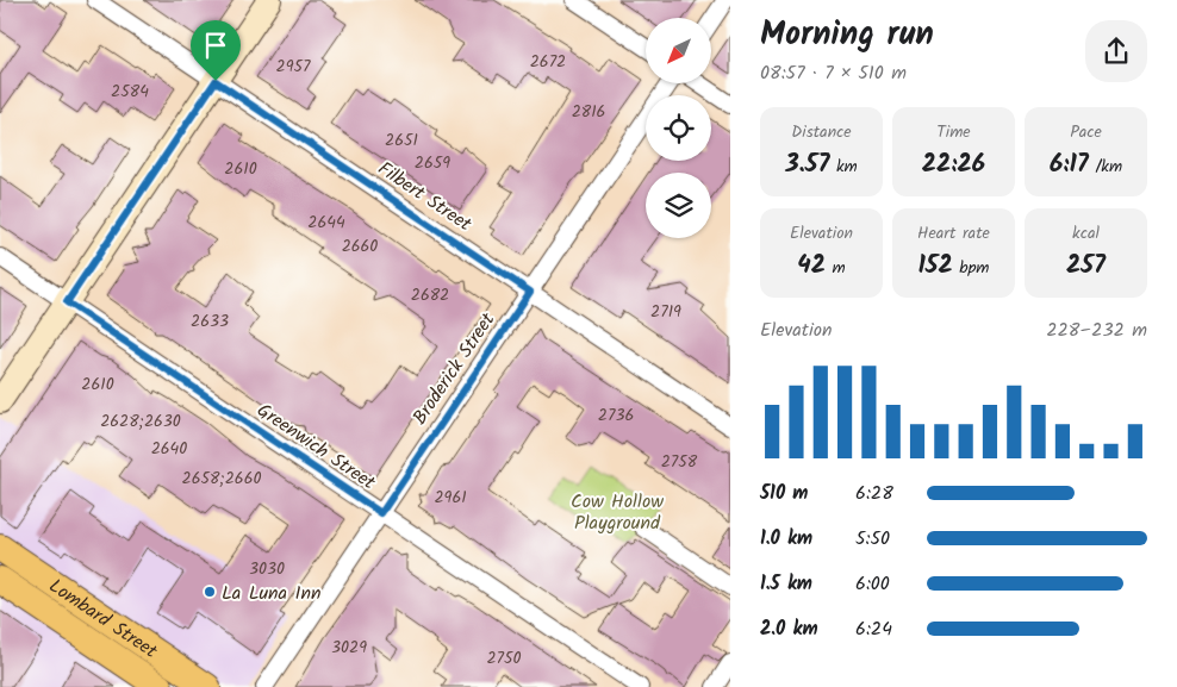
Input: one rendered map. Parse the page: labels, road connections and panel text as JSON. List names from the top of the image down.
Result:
{
  "streets": {
    "highway": ["Lombard Street"],
    "street": ["Filbert Street", "Broderick Street", "Greenwich Street"]
  },
  "crossings": [
    ["Filbert Street", "Broderick Street"],
    ["Broderick Street", "Greenwich Street"]
  ],
  "parks": ["Cow Hollow Playground"],
  "places": ["La Luna Inn"],
  "house_numbers": [
    "2672",
    "2957",
    "2584",
    "2816",
    "2651",
    "2659",
    "2610",
    "2644",
    "2660",
    "2682",
    "2719",
    "2633",
    "2610",
    "2736",
    "2628;2630",
    "2640",
    "2758",
    "2658;2660",
    "2961",
    "3030",
    "3029",
    "2750"
  ],
  "north": "bottom left",
  "page": {
    "heading": ["Morning run", "08:57 · 7 × 510 m"],
    "stats": [
      ["Distance", "3.57 km"],
      ["Time", "22:26"],
      ["Pace", "6:17 /km"],
      ["Elevation", "42 m"],
      ["Heart rate", "152 bpm"],
      ["kcal", "257"]
    ],
    "chart": ["Elevation", "228–232 m"],
    "list": [
      {
        "name": "510 m",
        "note": "6:28"
      },
      {
        "name": "1.0 km",
        "note": "5:50"
      },
      {
        "name": "1.5 km",
        "note": "6:00"
      },
      {
        "name": "2.0 km",
        "note": "6:24"
      }
    ]
  }
}
